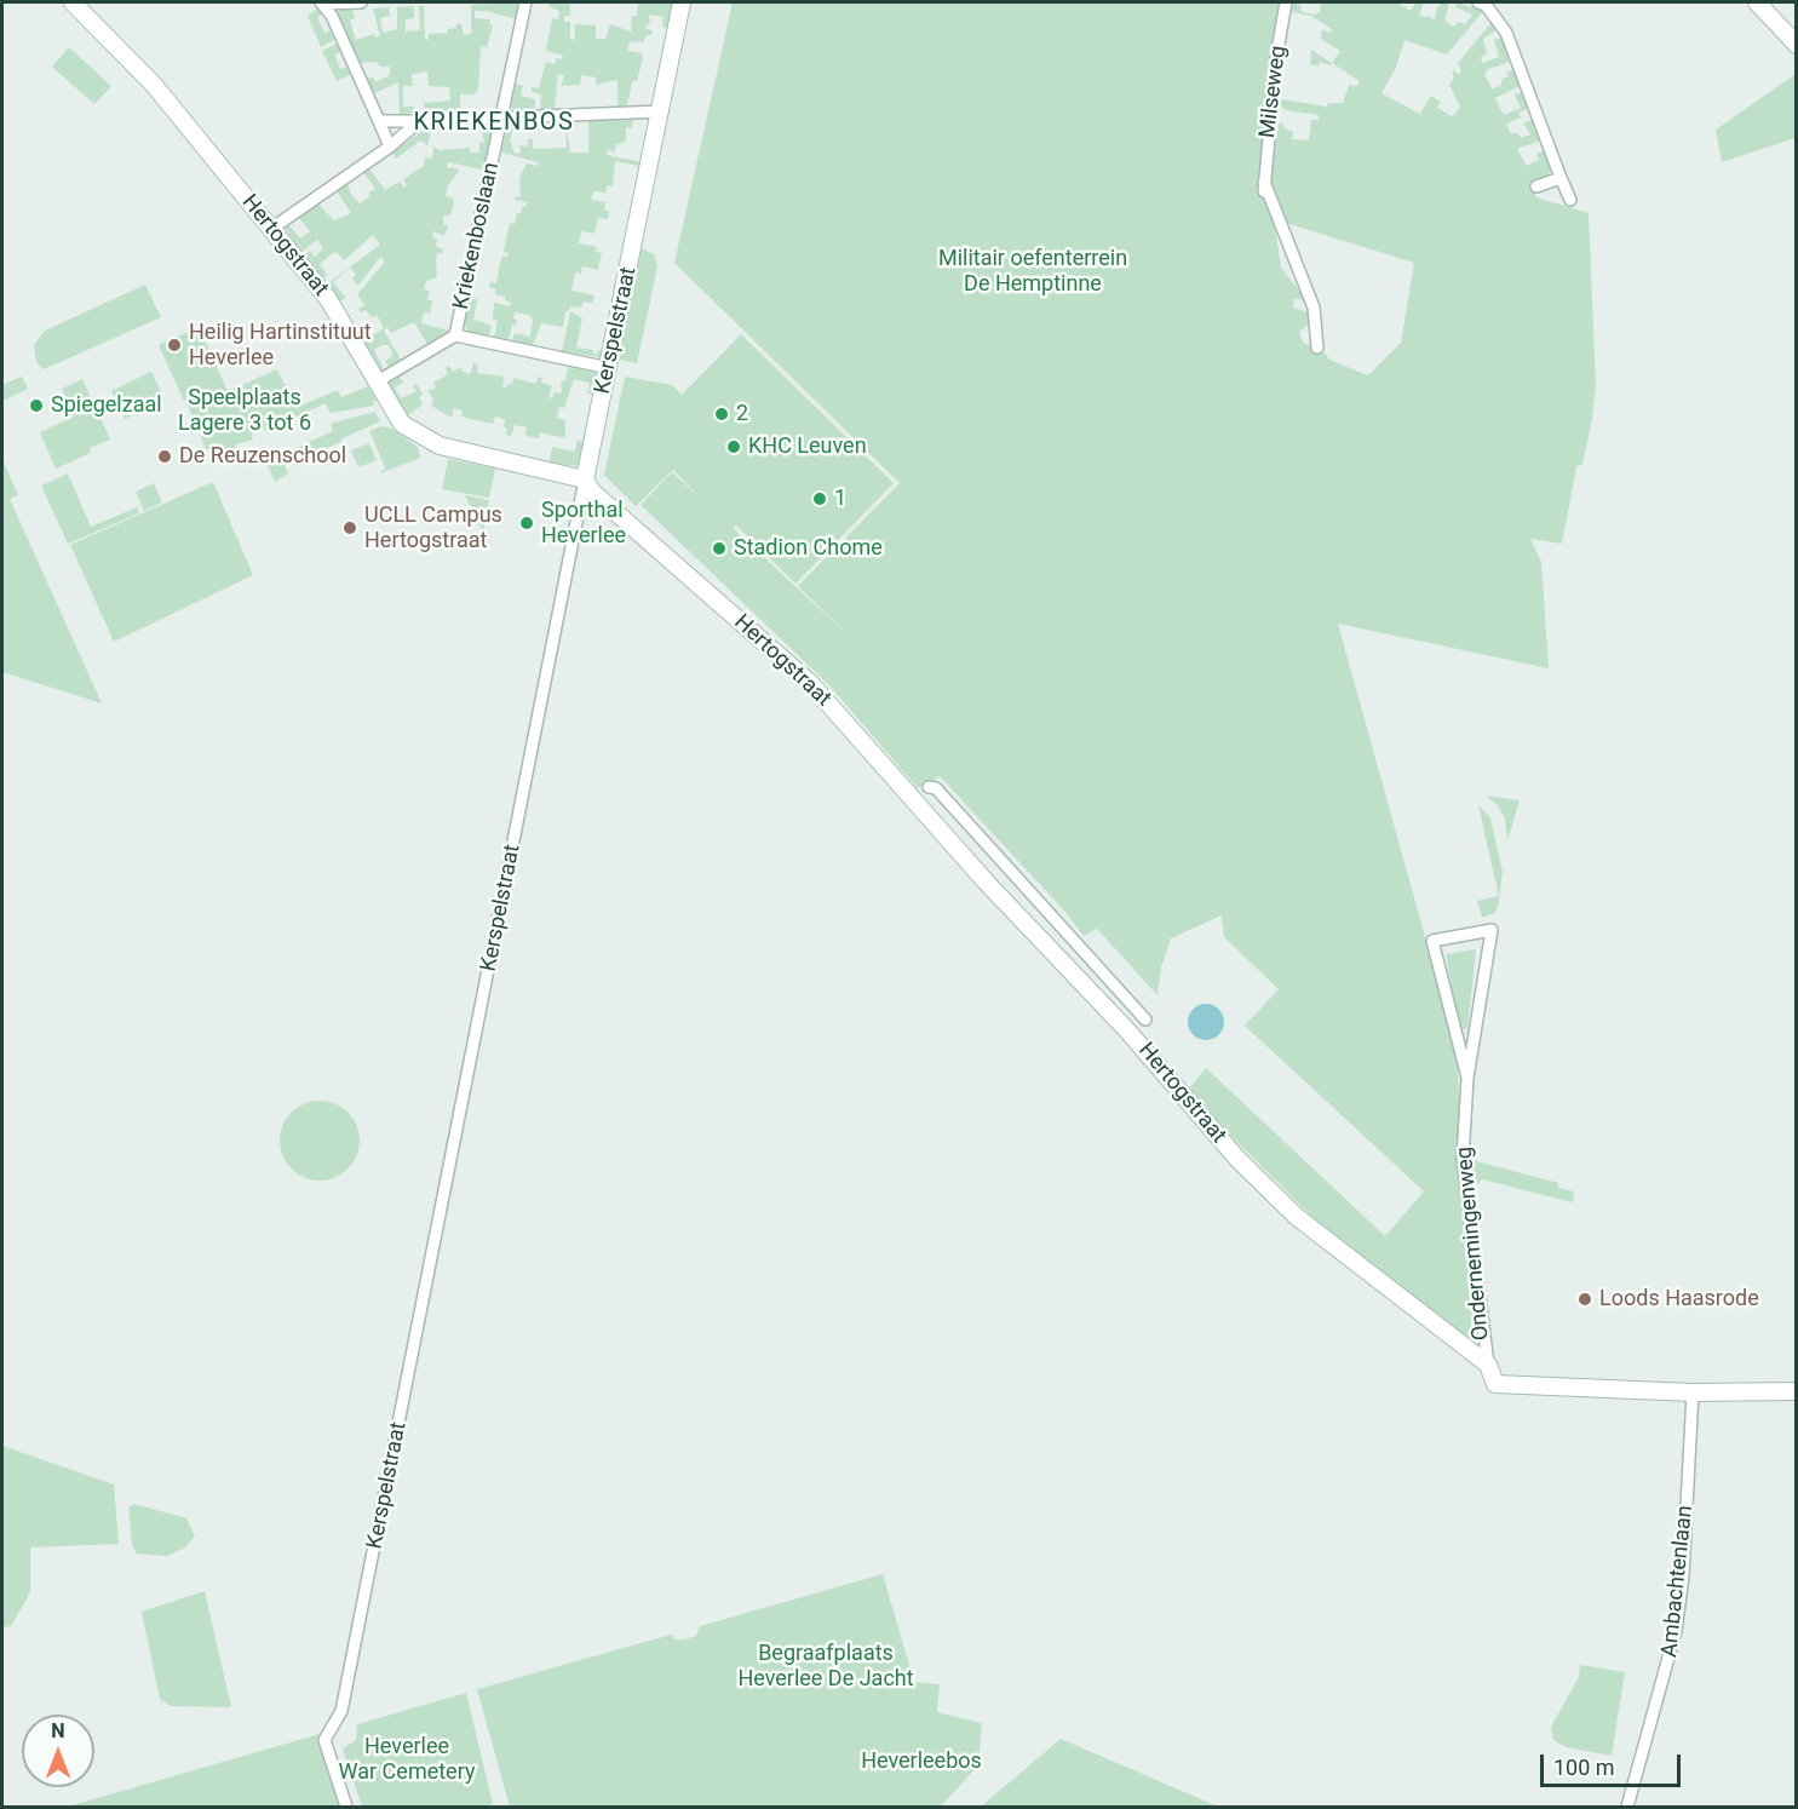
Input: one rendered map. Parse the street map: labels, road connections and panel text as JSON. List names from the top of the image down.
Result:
{
  "streets": {
    "street": [
      "Milseweg",
      "Kriekenboslaan",
      "Hertogstraat",
      "Kerspelstraat",
      "Ondernemingenweg",
      "Ambachtenlaan"
    ]
  },
  "crossings": [
    ["Kriekenboslaan", "Hertogstraat"],
    ["Hertogstraat", "Kerspelstraat"],
    ["Hertogstraat", "Ondernemingenweg"]
  ],
  "districts": ["KRIEKENBOS"],
  "parks": [
    "Militair oefenterrein De Hemptinne",
    "Speelplaats Lagere 3 tot 6",
    "Begraafplaats Heverlee De Jacht",
    "Heverlee War Cemetery",
    "Heverleebos"
  ],
  "places": [
    "Heilig Hartinstituut Heverlee",
    "Spiegelzaal",
    "2",
    "KHC Leuven",
    "De Reuzenschool",
    "1",
    "Sporthal Heverlee",
    "UCLL Campus Hertogstraat",
    "Stadion Chome",
    "Loods Haasrode"
  ],
  "scale_bar": "100 m",
  "north": "top"
}
